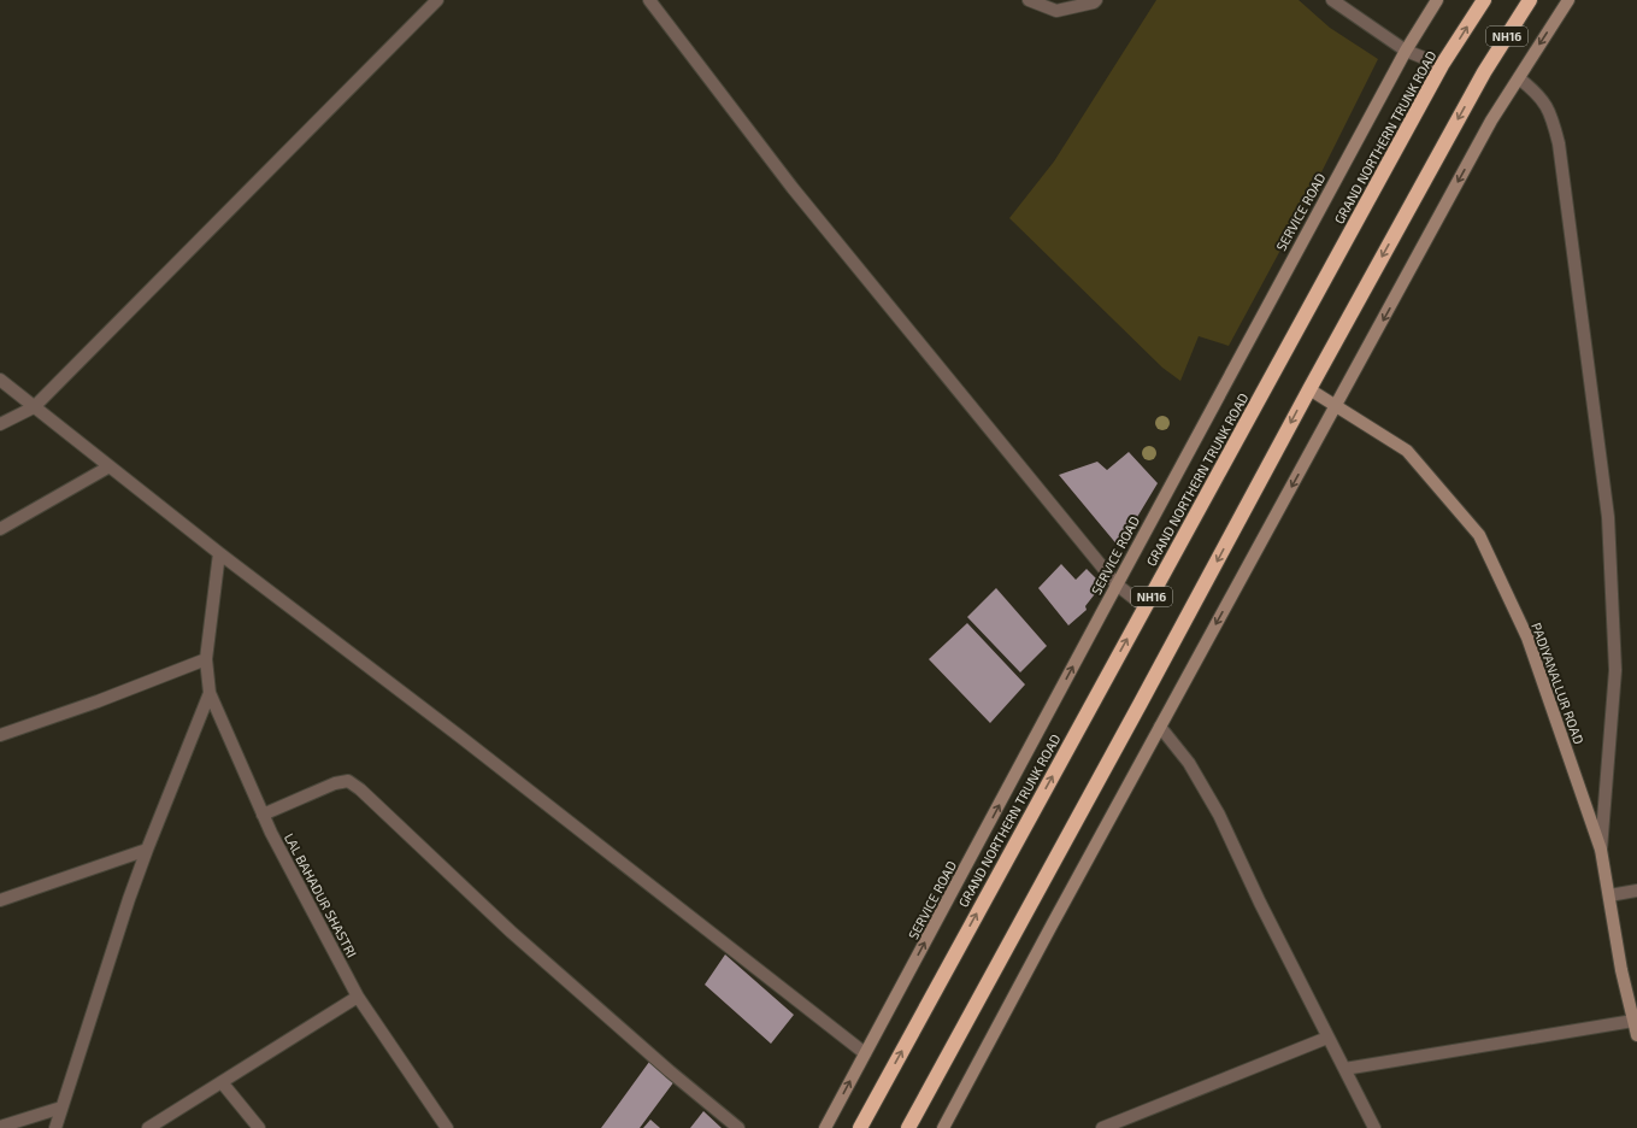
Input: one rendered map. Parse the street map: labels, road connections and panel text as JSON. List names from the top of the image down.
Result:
{
  "streets": {
    "highway": ["NH16", "GRAND NORTHERN TRUNK ROAD"],
    "street": ["SERVICE ROAD", "PADIYANALLUR ROAD", "LAL BAHADUR SHASTRI"]
  },
  "crossings": [
    ["NH16", "PADIYANALLUR ROAD"]
  ]
}
